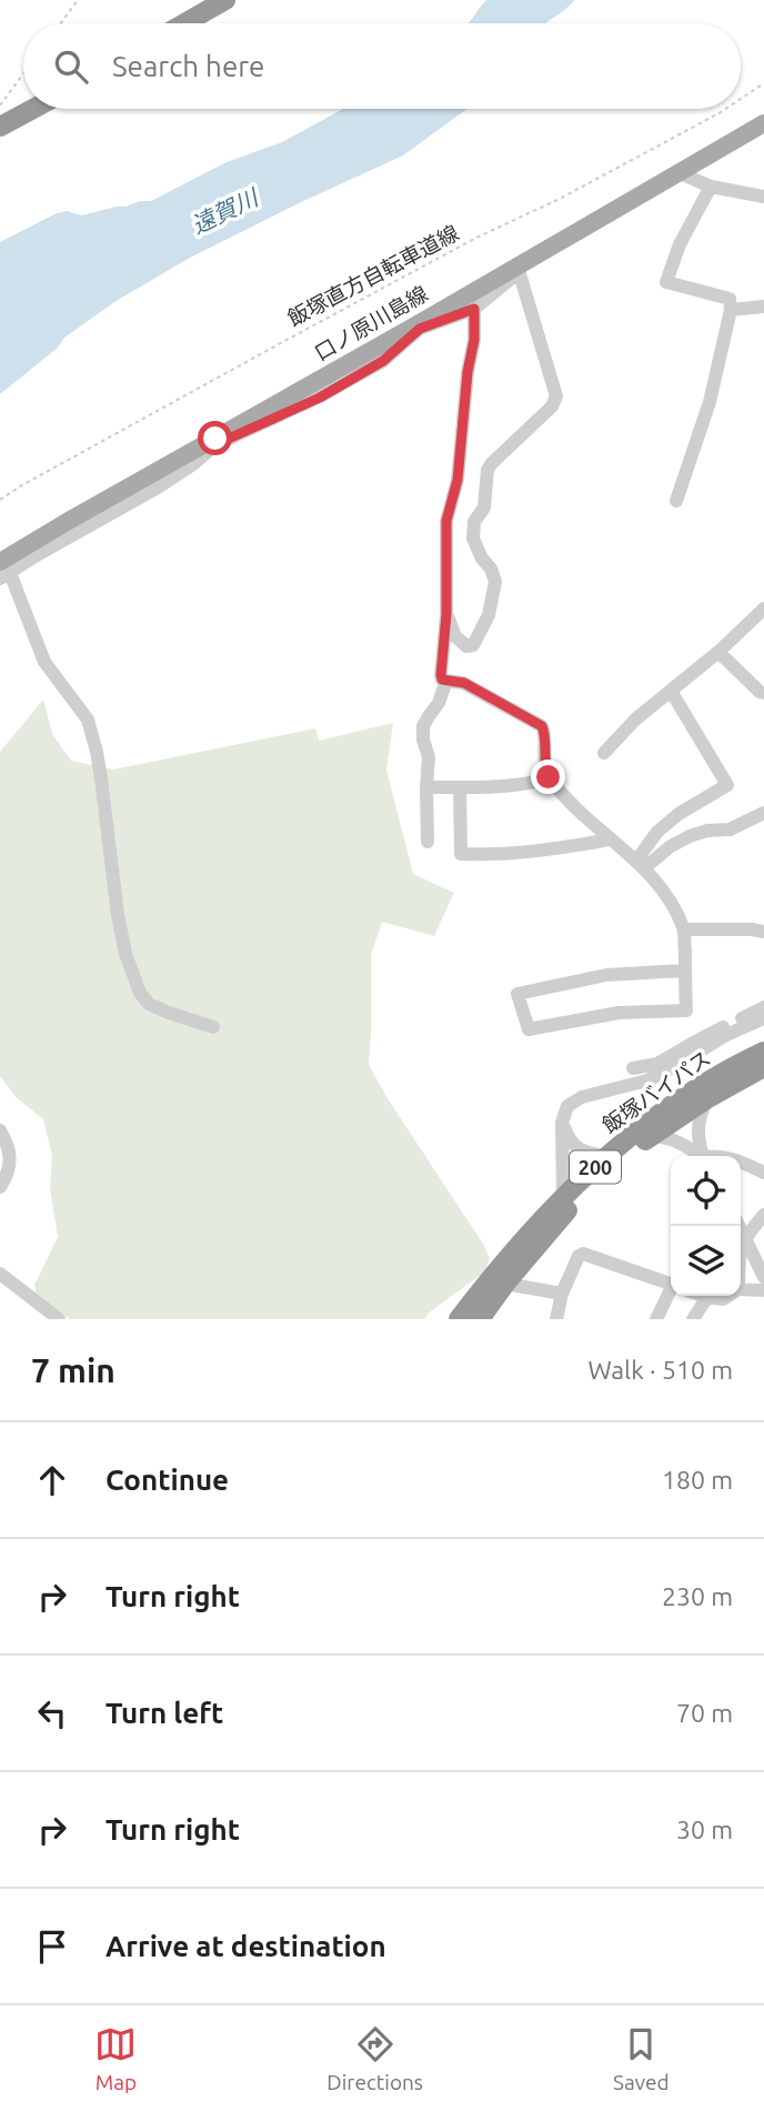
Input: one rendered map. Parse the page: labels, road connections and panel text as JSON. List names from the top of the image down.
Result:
{
  "streets": {
    "highway": ["飯塚バイパス", "200"],
    "main road": ["口ノ原川島線"],
    "path": ["飯塚直方自転車道線"]
  },
  "water": ["遠賀川"],
  "page": {
    "search": "Search here",
    "heading": ["7 min", "Walk · 510 m"],
    "list": [
      ["Continue", "180 m"],
      ["Turn right", "230 m"],
      ["Turn left", "70 m"],
      ["Turn right", "30 m"],
      "Arrive at destination"
    ],
    "nav": ["Map", "Directions", "Saved"]
  }
}
